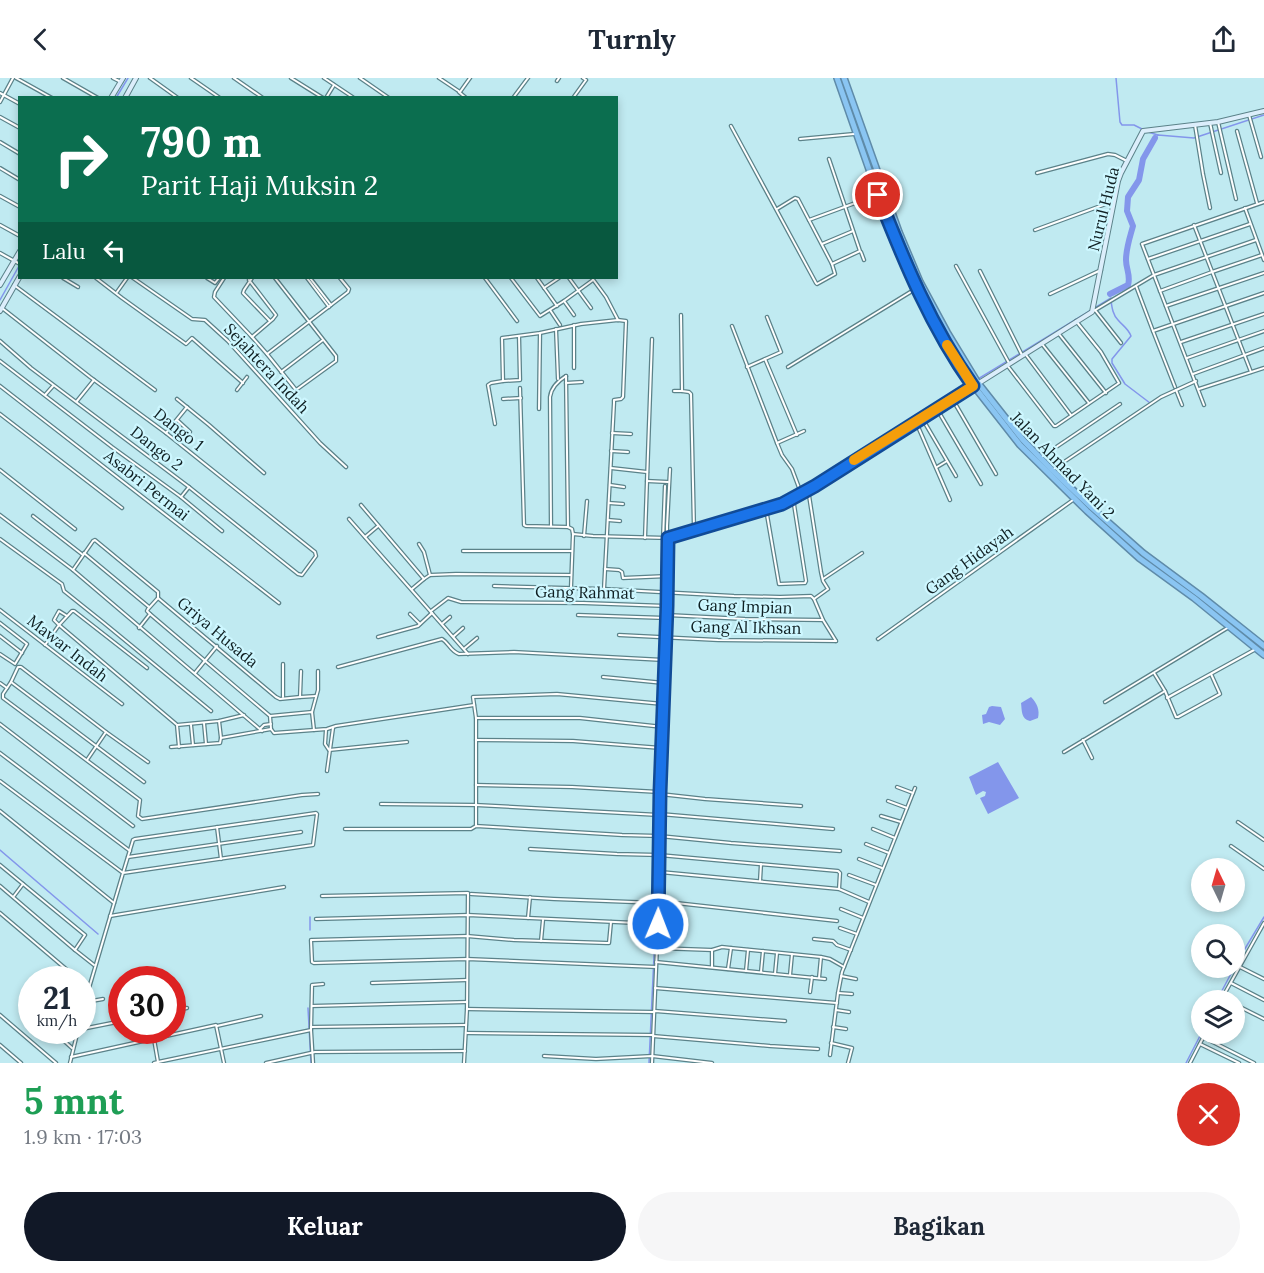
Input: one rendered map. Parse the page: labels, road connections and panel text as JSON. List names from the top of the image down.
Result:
{
  "streets": {
    "highway": ["Jalan Ahmad Yani 2"],
    "street": [
      "Nurul Huda",
      "Sejahtera Indah",
      "Dango 1",
      "Dango 2",
      "Asabri Permai",
      "Gang Hidayah",
      "Gang Rahmat",
      "Gang Impian",
      "Gang Al Ikhsan",
      "Griya Husada",
      "Mawar Indah"
    ]
  },
  "crossings": [
    ["Dango 1", "Dango 2"],
    ["Jalan Ahmad Yani 2", "Gang Hidayah"],
    ["Gang Impian", "Gang Al Ikhsan"]
  ],
  "north": "top",
  "page": {
    "header": "Turnly",
    "turn": ["790 m", "Parit Haji Muksin 2"],
    "then": "Lalu",
    "speed": "21 km/h",
    "limit": "30",
    "heading": ["5 mnt", "1.9 km · 17:03"],
    "buttons": ["Keluar", "Bagikan"]
  }
}
